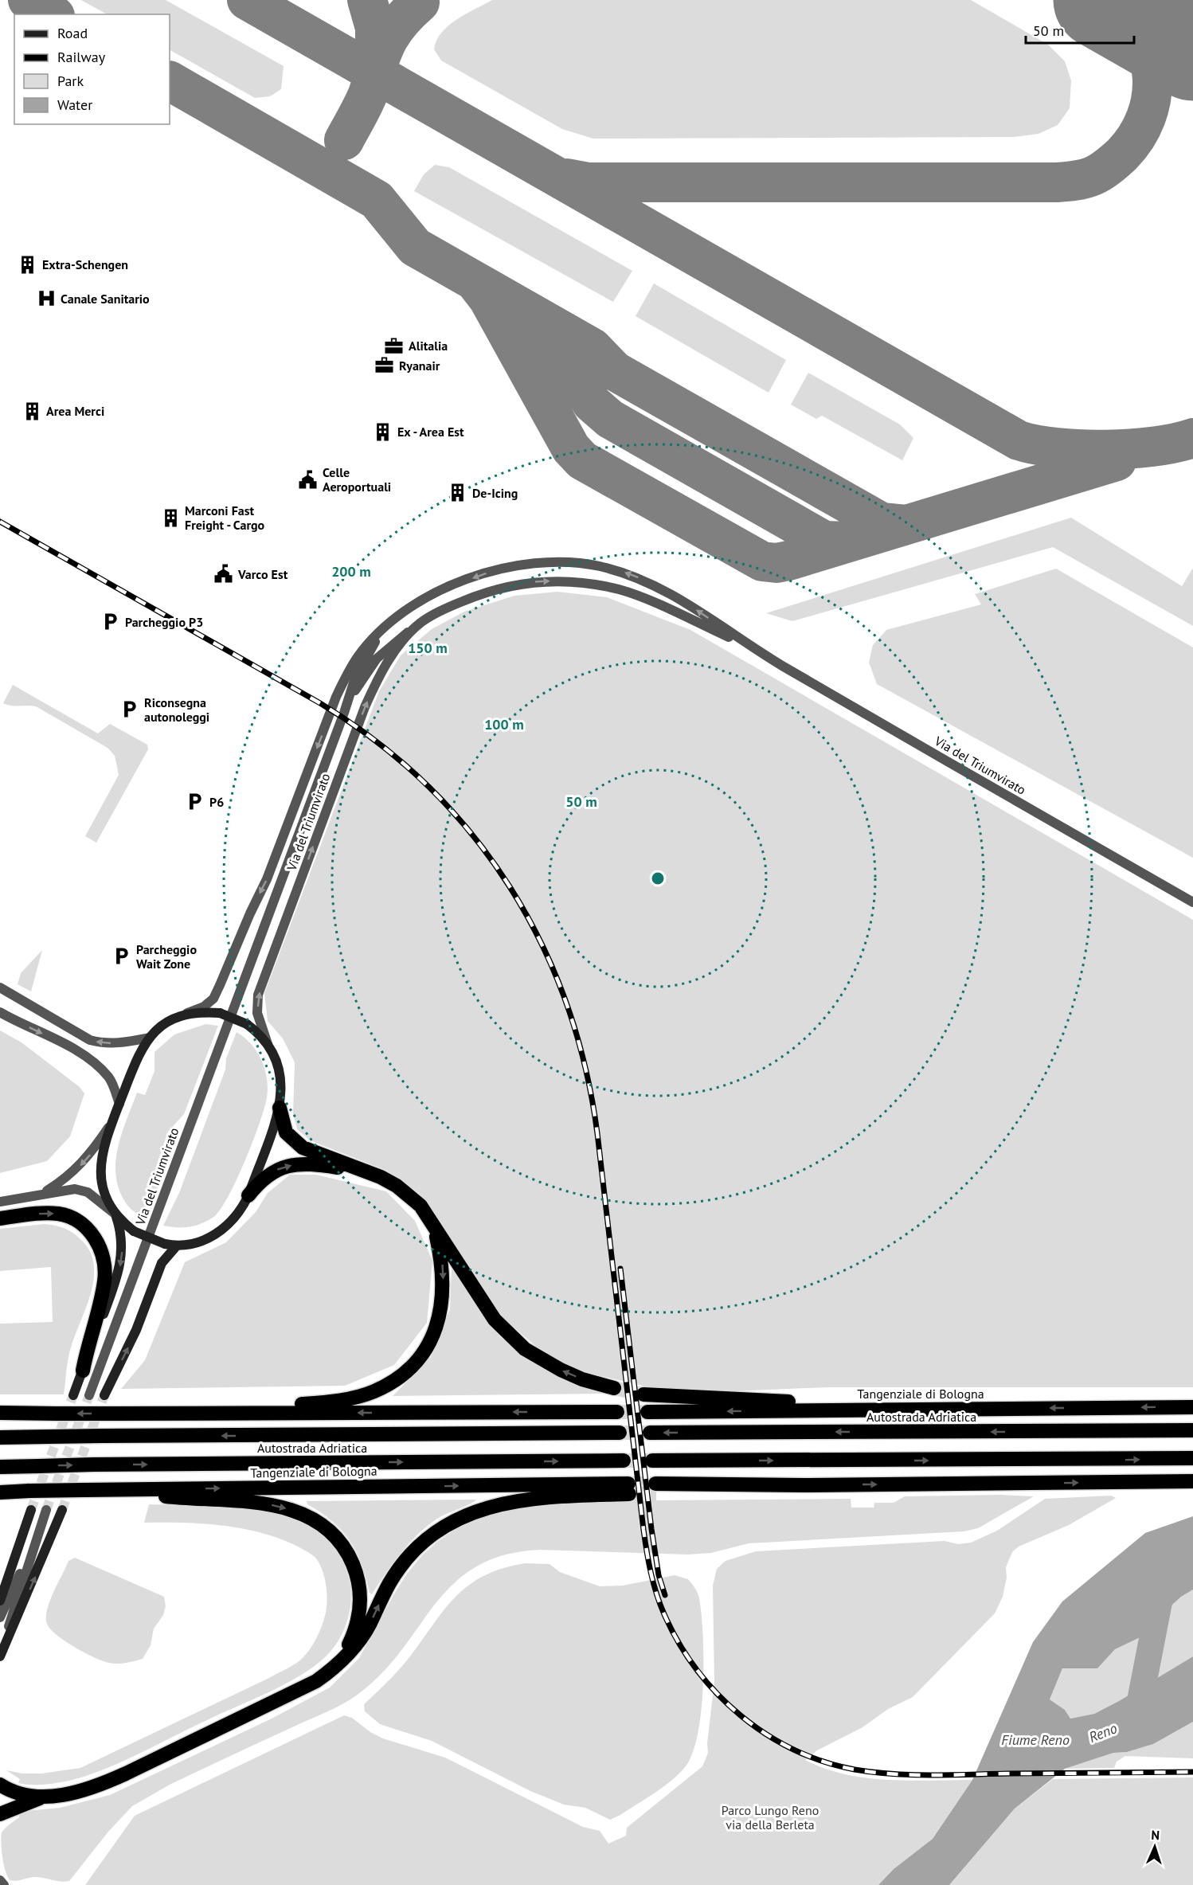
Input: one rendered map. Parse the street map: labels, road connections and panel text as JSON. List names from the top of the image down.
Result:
{
  "streets": {
    "highway": ["Tangenziale di Bologna", "Autostrada Adriatica"],
    "main road": ["Via del Triumvirato"]
  },
  "water": ["Reno", "Fiume Reno"],
  "parks": ["Parco Lungo Reno via della Berleta"],
  "places": {
    "building": [
      "Extra-Schengen",
      "Area Merci",
      "Ex - Area Est",
      "De-Icing",
      "Marconi Fast Freight - Cargo"
    ],
    "hospital": ["Canale Sanitario"],
    "office": ["Alitalia", "Ryanair"],
    "public building": ["Celle Aeroportuali", "Varco Est"],
    "parking": [
      "Parcheggio P3",
      "Riconsegna autonoleggi",
      "P6",
      "Parcheggio Wait Zone"
    ]
  },
  "legend": [
    "Road",
    "Railway",
    "Park",
    "Water"
  ],
  "scale_bar": "50 m",
  "north": "top",
  "rings": [
    "200 m",
    "150 m",
    "100 m",
    "50 m"
  ]
}
